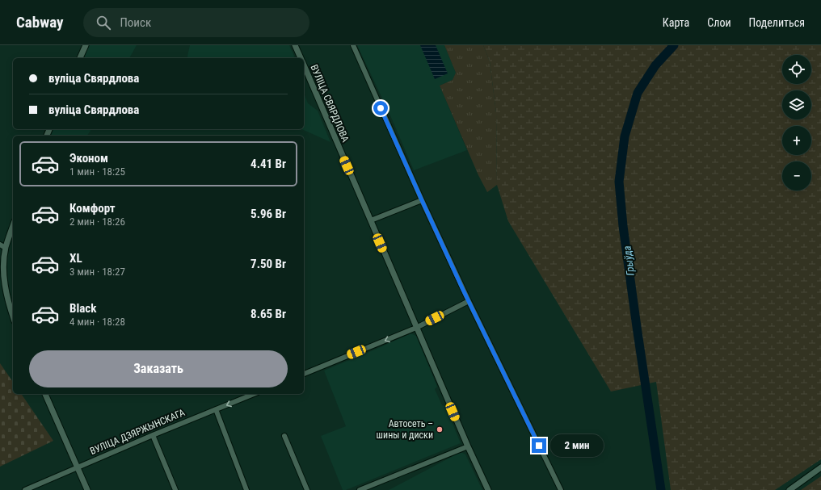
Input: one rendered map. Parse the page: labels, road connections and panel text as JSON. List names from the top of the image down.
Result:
{
  "streets": {
    "street": ["ВУЛІЦА СВЯРДЛОВА", "ВУЛІЦА ДЗЯРЖЫНСКАГА"]
  },
  "water": ["Грыўда"],
  "places": ["Автосеть – шины и диски"],
  "page": {
    "header": "Cabway",
    "search": "Поиск",
    "nav": ["Карта", "Слои", "Поделиться"],
    "map_buttons": ["+", "−"],
    "banner": ["вуліца Свярдлова", "вуліца Свярдлова"],
    "list": [
      {
        "name": "Эконом",
        "note": "1 мин · 18:25",
        "value": "4.41 Br"
      },
      {
        "name": "Комфорт",
        "note": "2 мин · 18:26",
        "value": "5.96 Br"
      },
      {
        "name": "XL",
        "note": "3 мин · 18:27",
        "value": "7.50 Br"
      },
      {
        "name": "Black",
        "note": "4 мин · 18:28",
        "value": "8.65 Br"
      }
    ],
    "buttons": "Заказать",
    "bubble": "2 мин"
  }
}
